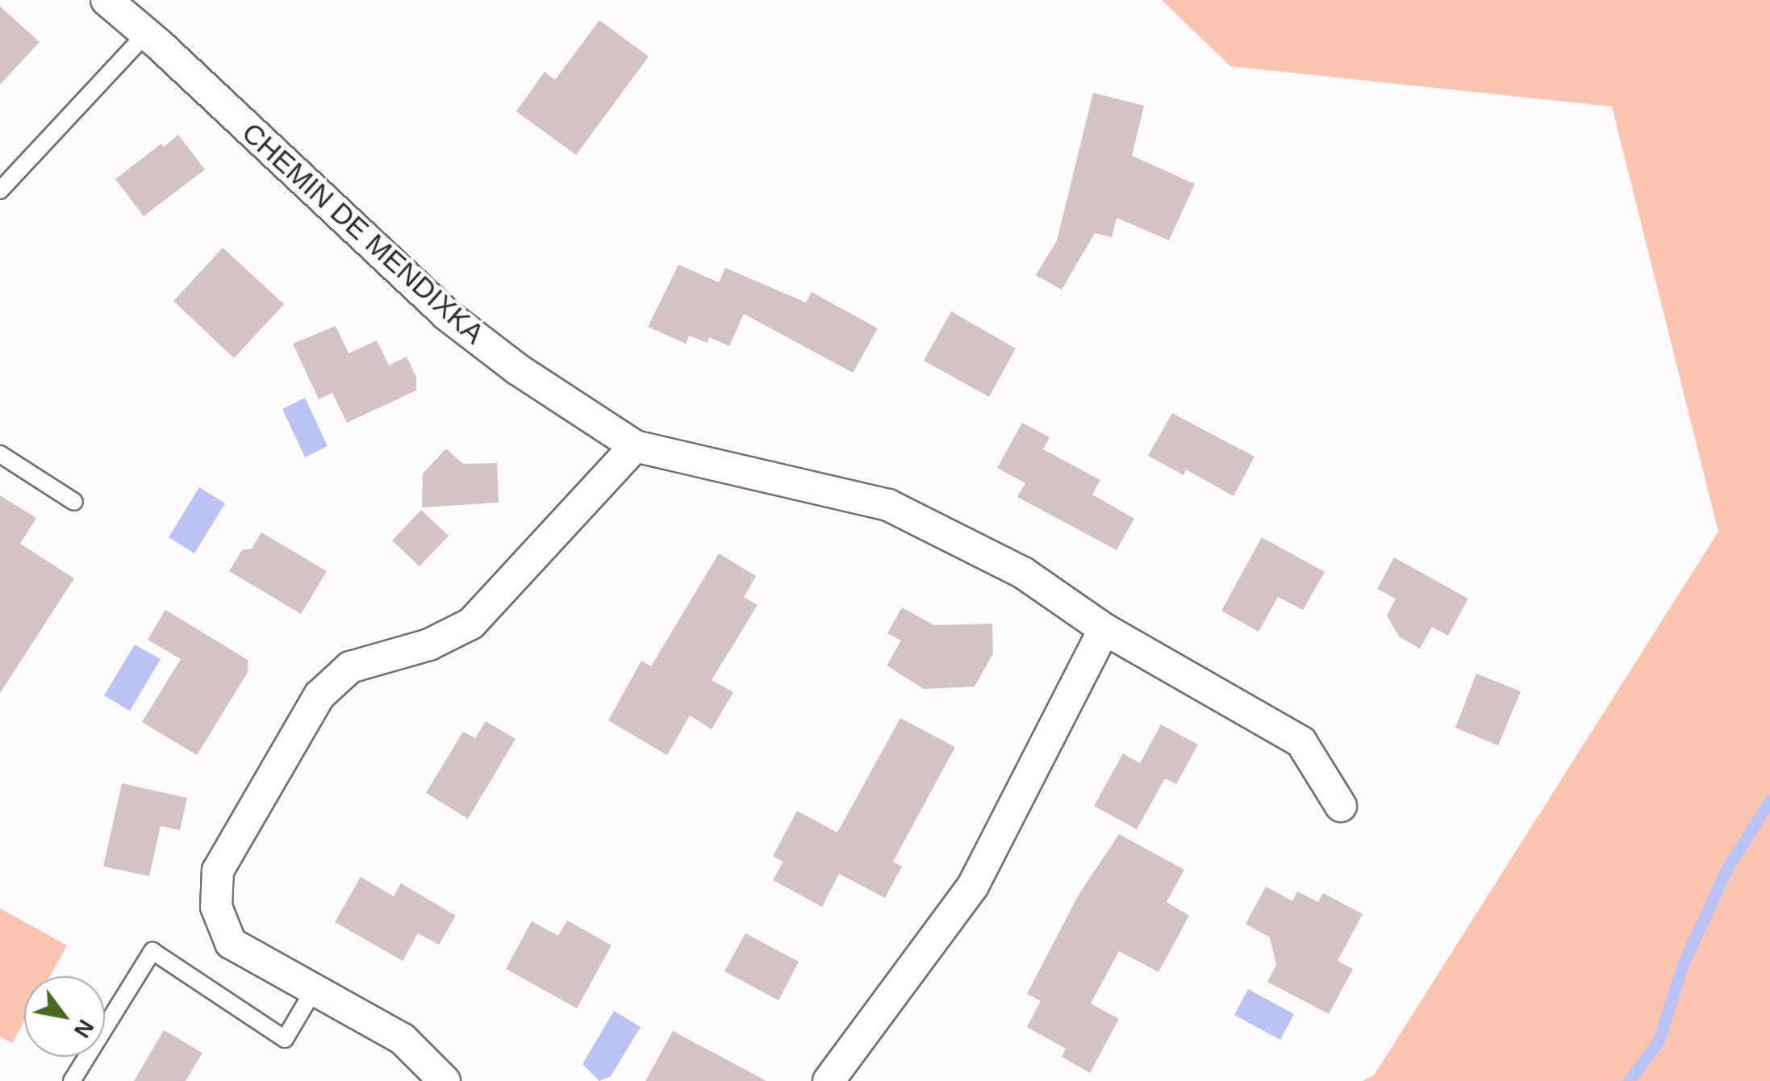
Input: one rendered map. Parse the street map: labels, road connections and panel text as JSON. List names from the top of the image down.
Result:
{
  "streets": {
    "street": ["CHEMIN DE MENDIXKA"]
  },
  "north": "bottom right"
}
